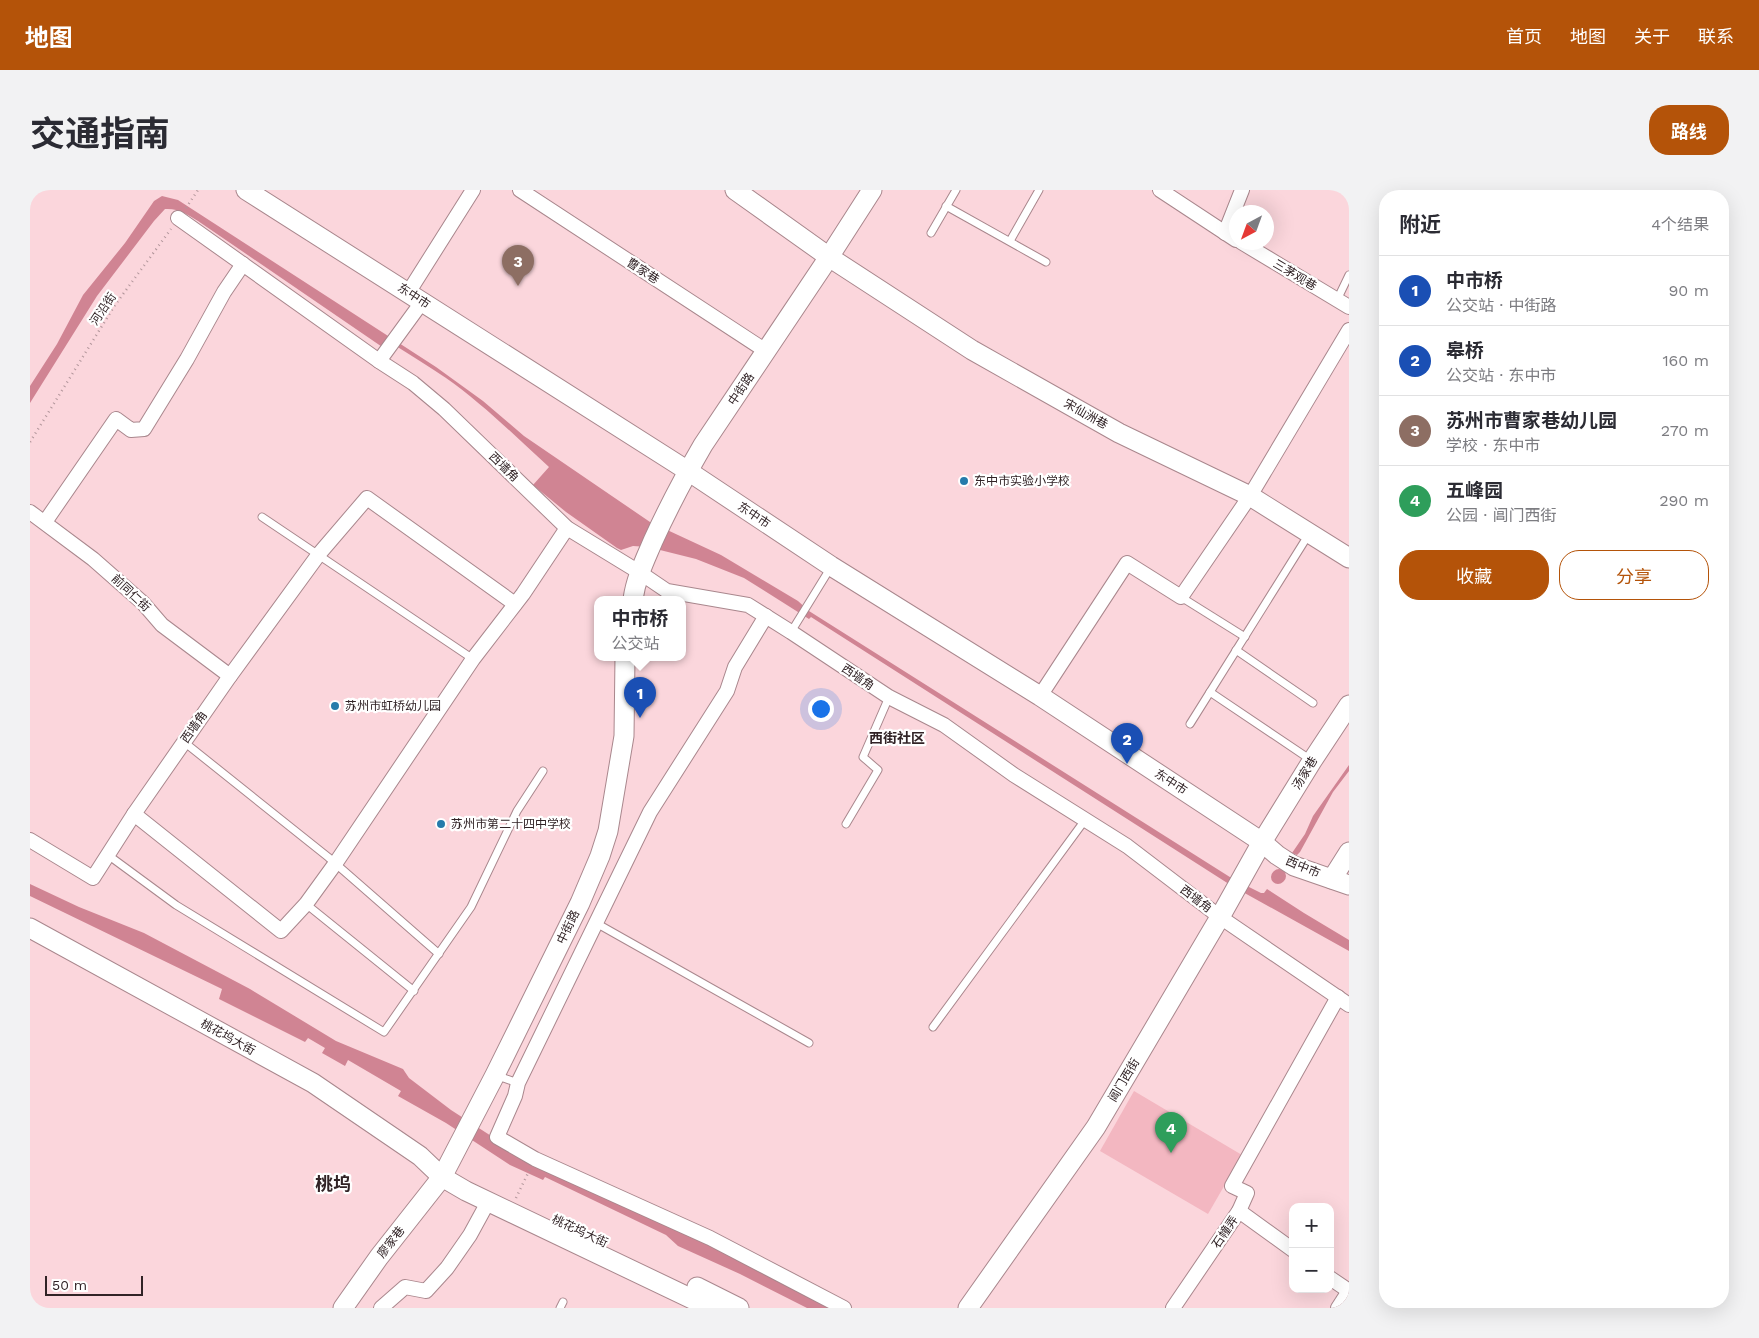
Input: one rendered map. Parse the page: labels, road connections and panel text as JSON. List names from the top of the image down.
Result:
{
  "streets": {
    "main road": [
      "东中市",
      "中街路",
      "宋仙洲巷",
      "汤家巷",
      "西中市",
      "桃花坞大街",
      "阊门西街",
      "廖家巷"
    ],
    "street": [
      "曹家巷",
      "三茅观巷",
      "西墙角",
      "前同仁街",
      "石幢弄"
    ],
    "path": ["河沿街"]
  },
  "crossings": [
    ["曹家巷", "中街路"],
    ["东中市", "中街路"],
    ["东中市", "汤家巷"],
    ["东中市", "西中市"],
    ["东中市", "阊门西街"],
    ["河沿街", "西墙角"],
    ["中街路", "宋仙洲巷"],
    ["中街路", "西墙角"],
    ["中街路", "桃花坞大街"],
    ["中街路", "廖家巷"],
    ["西墙角", "前同仁街"],
    ["西墙角", "阊门西街"],
    ["汤家巷", "西中市"],
    ["汤家巷", "阊门西街"],
    ["西中市", "阊门西街"],
    ["桃花坞大街", "廖家巷"]
  ],
  "districts": ["西街社区", "桃坞"],
  "places": ["东中市实验小学校", "苏州市虹桥幼儿园", "苏州市第二十四中学校"],
  "scale_bar": "50 m",
  "north": "bottom left",
  "page": {
    "header": "地图",
    "nav": [
      "首页",
      "地图",
      "关于",
      "联系"
    ],
    "title": "交通指南",
    "buttons": [
      "路线",
      ["收藏", "分享"]
    ],
    "heading": ["附近", "4个结果"],
    "pins": [
      "3",
      "1",
      "2",
      "4"
    ],
    "list": [
      {
        "mark": "1",
        "name": "中市桥",
        "note": "公交站 · 中街路",
        "value": "90 m"
      },
      {
        "mark": "2",
        "name": "皋桥",
        "note": "公交站 · 东中市",
        "value": "160 m"
      },
      {
        "mark": "3",
        "name": "苏州市曹家巷幼儿园",
        "note": "学校 · 东中市",
        "value": "270 m"
      },
      {
        "mark": "4",
        "name": "五峰园",
        "note": "公园 · 阊门西街",
        "value": "290 m"
      }
    ],
    "popup": ["中市桥", "公交站"],
    "map_buttons": ["+", "−"],
    "scale": "50 m"
  }
}
